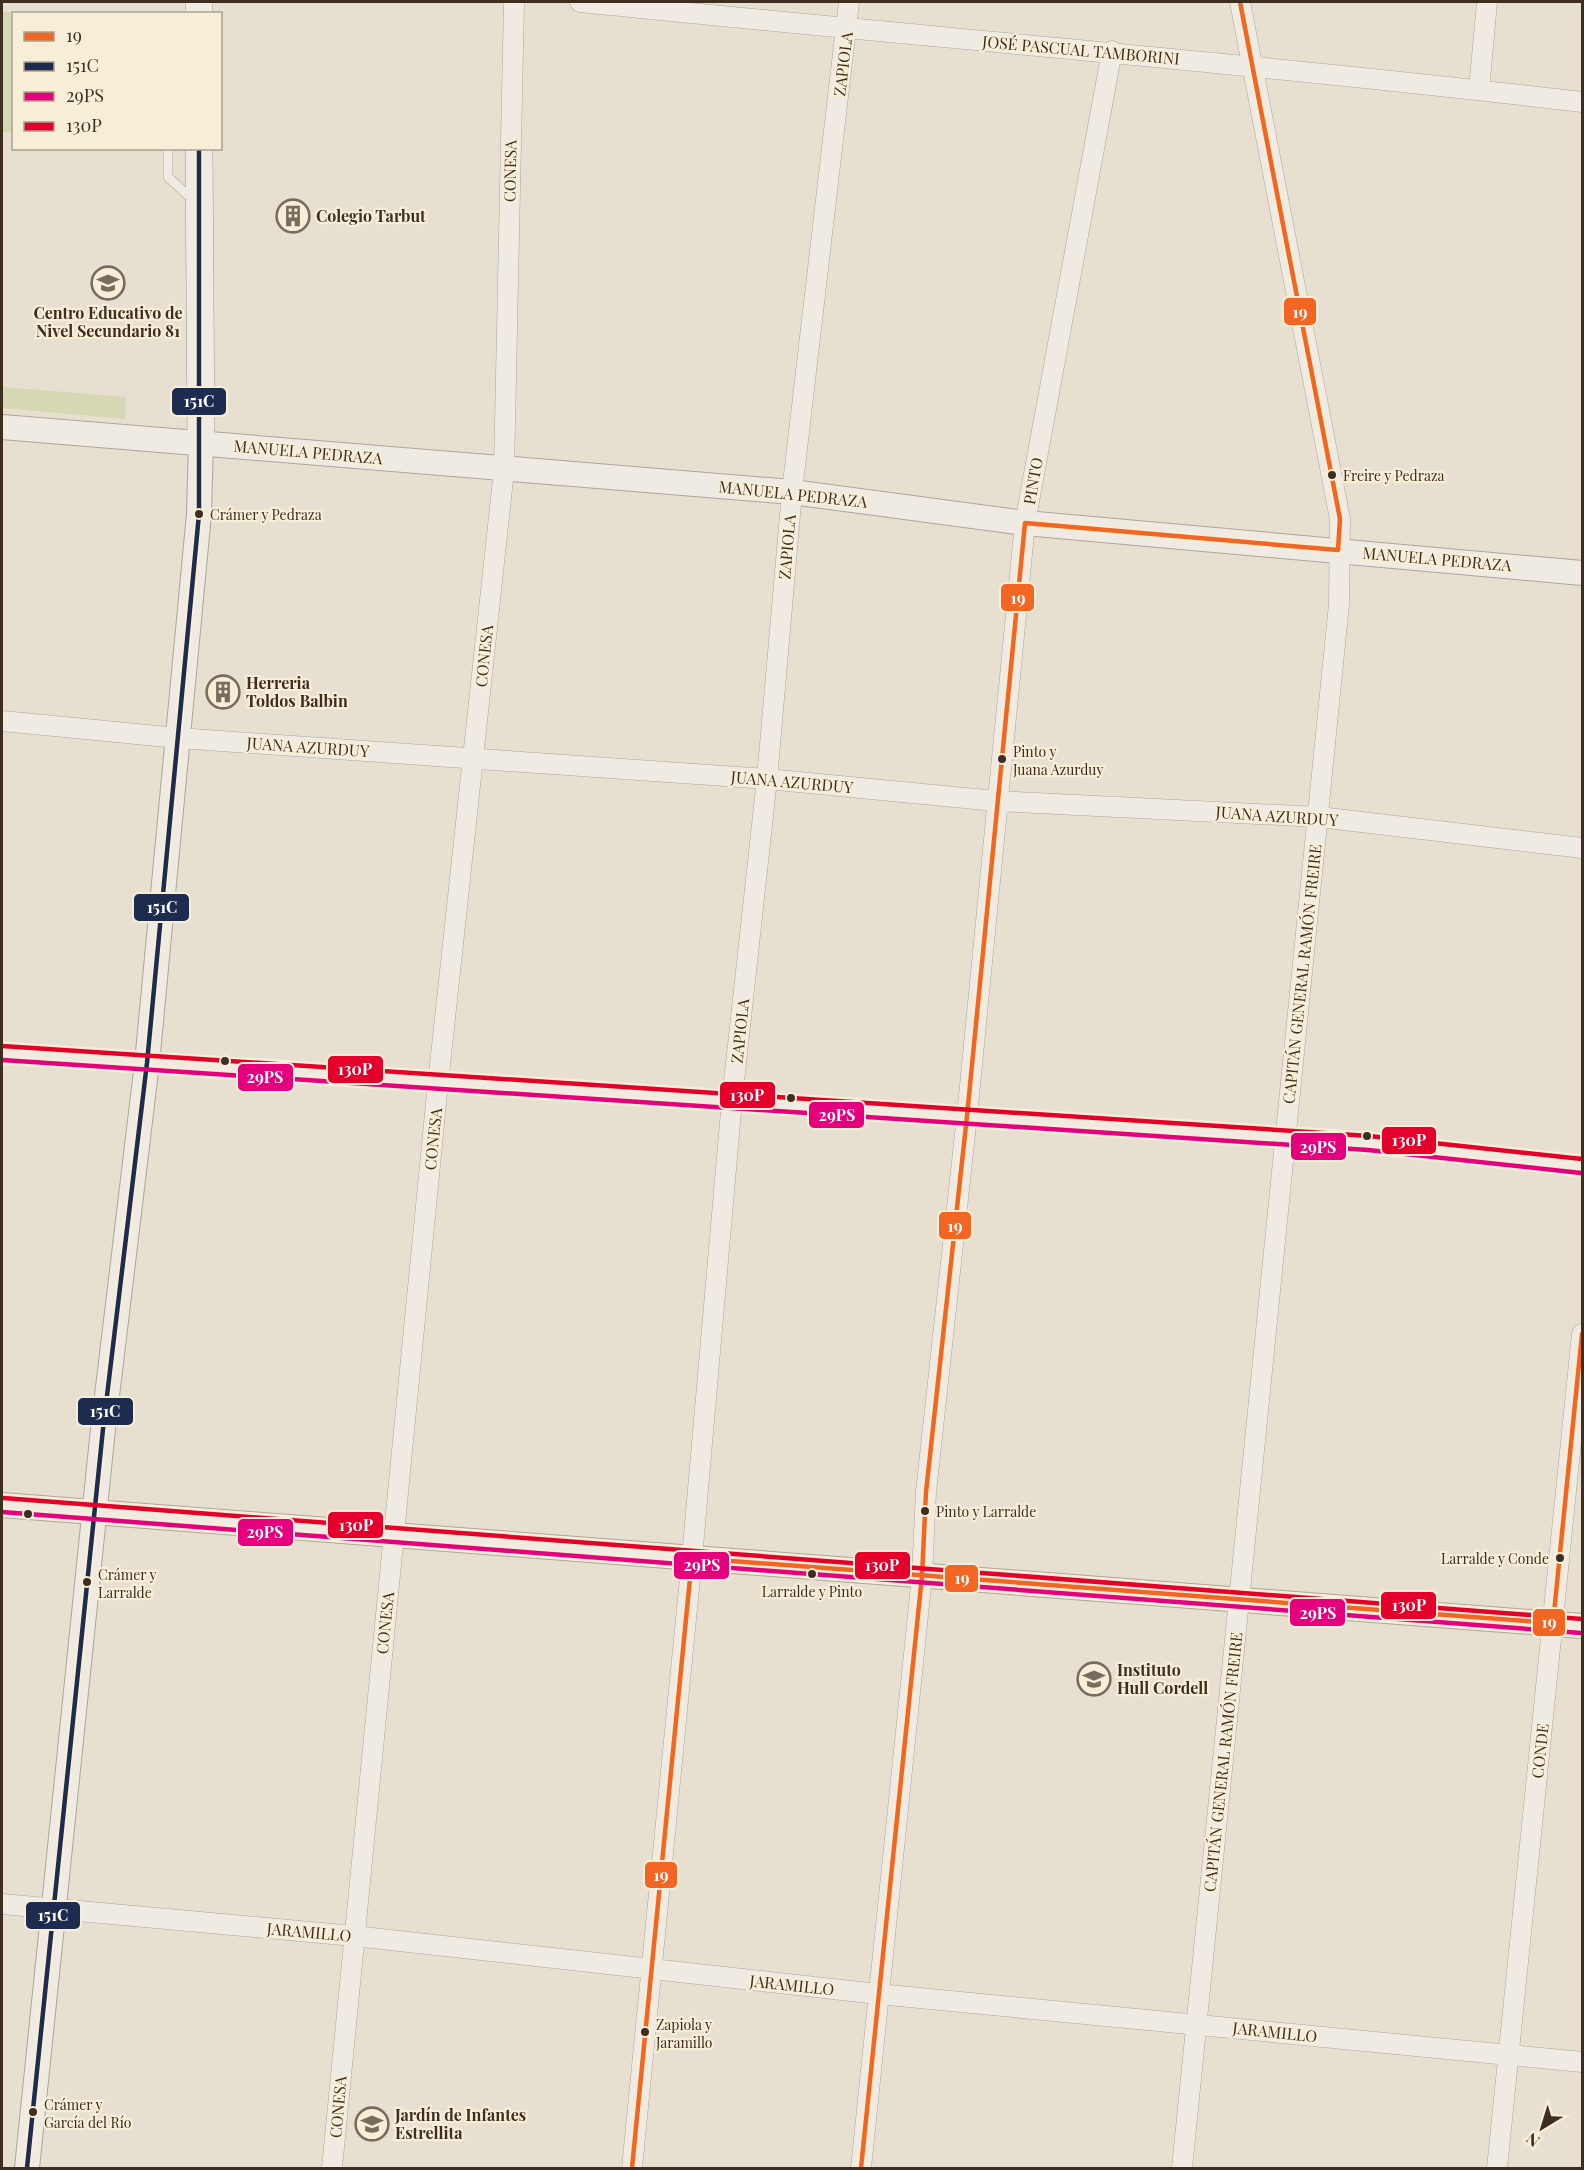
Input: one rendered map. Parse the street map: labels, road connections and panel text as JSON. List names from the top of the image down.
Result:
{
  "streets": {
    "street": [
      "JOSÉ PASCUAL TAMBORINI",
      "ZAPIOLA",
      "CONESA",
      "MANUELA PEDRAZA",
      "PINTO",
      "JUANA AZURDUY",
      "CAPITÁN GENERAL RAMÓN FREIRE",
      "CONDE",
      "JARAMILLO"
    ]
  },
  "crossings": [
    ["JOSÉ PASCUAL TAMBORINI", "ZAPIOLA"],
    ["JOSÉ PASCUAL TAMBORINI", "PINTO"],
    ["JOSÉ PASCUAL TAMBORINI", "CAPITÁN GENERAL RAMÓN FREIRE"],
    ["ZAPIOLA", "MANUELA PEDRAZA"],
    ["ZAPIOLA", "JUANA AZURDUY"],
    ["ZAPIOLA", "JARAMILLO"],
    ["CONESA", "MANUELA PEDRAZA"],
    ["CONESA", "JUANA AZURDUY"],
    ["CONESA", "JARAMILLO"],
    ["MANUELA PEDRAZA", "PINTO"],
    ["MANUELA PEDRAZA", "CAPITÁN GENERAL RAMÓN FREIRE"],
    ["PINTO", "JUANA AZURDUY"],
    ["PINTO", "JARAMILLO"],
    ["JUANA AZURDUY", "CAPITÁN GENERAL RAMÓN FREIRE"],
    ["CAPITÁN GENERAL RAMÓN FREIRE", "JARAMILLO"],
    ["CONDE", "JARAMILLO"]
  ],
  "places": {
    "building": ["Colegio Tarbut", "Herreria Toldos Balbin"],
    "school or university": ["Centro Educativo de Nivel Secundario 81", "Instituto Hull Cordell", "Jardín de Infantes Estrellita"],
    "other": [
      "Freire y Pedraza",
      "Crámer y Pedraza",
      "Pinto y Juana Azurduy",
      "Pinto y Larralde",
      "Larralde y Conde",
      "Larralde y Pinto",
      "Crámer y Larralde",
      "Zapiola y Jaramillo",
      "Crámer y García del Río"
    ]
  },
  "lines": [
    "transit line 19",
    "transit line 151C",
    "transit line 130P",
    "transit line 29PS"
  ],
  "legend": [
    "19",
    "151C",
    "29PS",
    "130P"
  ],
  "north": "bottom left"
}
